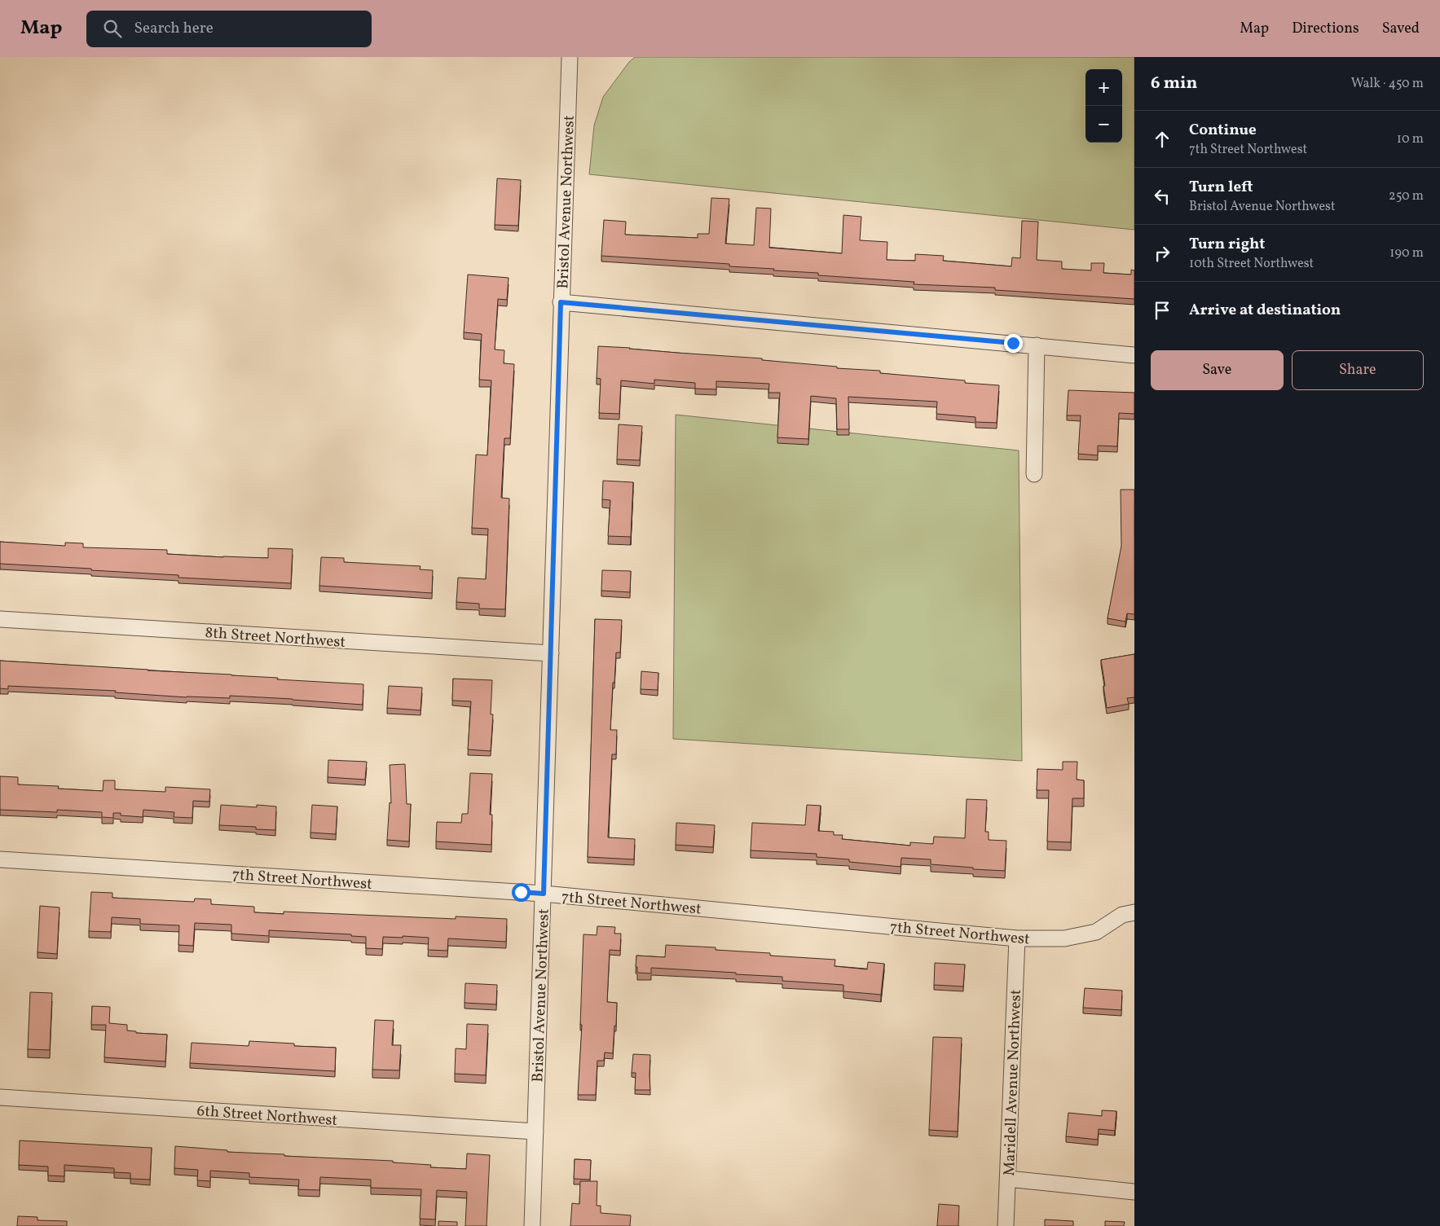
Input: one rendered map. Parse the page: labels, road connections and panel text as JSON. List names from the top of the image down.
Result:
{
  "streets": {
    "street": [
      "Bristol Avenue Northwest",
      "8th Street Northwest",
      "7th Street Northwest",
      "Maridell Avenue Northwest",
      "6th Street Northwest"
    ]
  },
  "crossings": [
    ["Bristol Avenue Northwest", "8th Street Northwest"],
    ["Bristol Avenue Northwest", "7th Street Northwest"],
    ["Bristol Avenue Northwest", "6th Street Northwest"],
    ["7th Street Northwest", "Maridell Avenue Northwest"]
  ],
  "page": {
    "header": "Map",
    "search": "Search here",
    "nav": ["Map", "Directions", "Saved"],
    "heading": ["6 min", "Walk · 450 m"],
    "map_buttons": ["+", "−"],
    "list": [
      ["Continue", "7th Street Northwest", "10 m"],
      ["Turn left", "Bristol Avenue Northwest", "250 m"],
      ["Turn right", "10th Street Northwest", "190 m"],
      "Arrive at destination"
    ],
    "buttons": ["Save", "Share"]
  }
}
